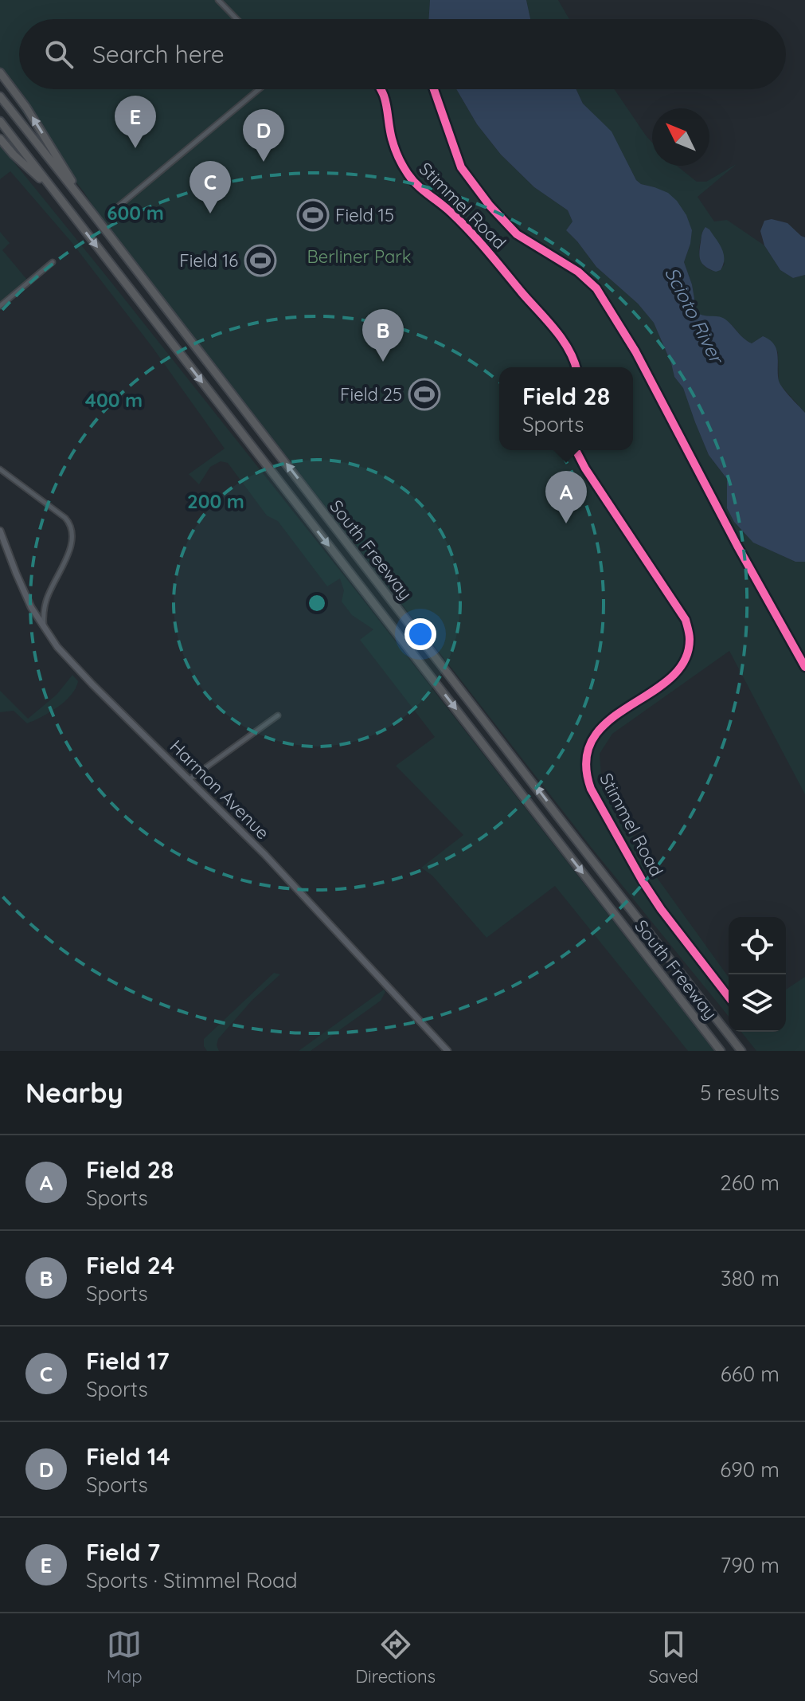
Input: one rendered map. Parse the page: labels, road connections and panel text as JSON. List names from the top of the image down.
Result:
{
  "streets": {
    "highway": ["South Freeway"],
    "main road": ["Harmon Avenue"],
    "street": ["Stimmel Road"]
  },
  "water": ["Scioto River"],
  "parks": ["Berliner Park"],
  "places": {
    "sports": ["Field 15", "Field 16", "Field 25"]
  },
  "north": "top left",
  "page": {
    "search": "Search here",
    "pins": [
      "E",
      "D",
      "C",
      "B",
      "A"
    ],
    "popup": ["Field 28", "Sports"],
    "heading": ["Nearby", "5 results"],
    "list": [
      {
        "mark": "A",
        "name": "Field 28",
        "note": "Sports",
        "value": "260 m"
      },
      {
        "mark": "B",
        "name": "Field 24",
        "note": "Sports",
        "value": "380 m"
      },
      {
        "mark": "C",
        "name": "Field 17",
        "note": "Sports",
        "value": "660 m"
      },
      {
        "mark": "D",
        "name": "Field 14",
        "note": "Sports",
        "value": "690 m"
      },
      {
        "mark": "E",
        "name": "Field 7",
        "note": "Sports · Stimmel Road",
        "value": "790 m"
      }
    ],
    "nav": ["Map", "Directions", "Saved"]
  },
  "rings": ["600 m", "400 m", "200 m"]
}
